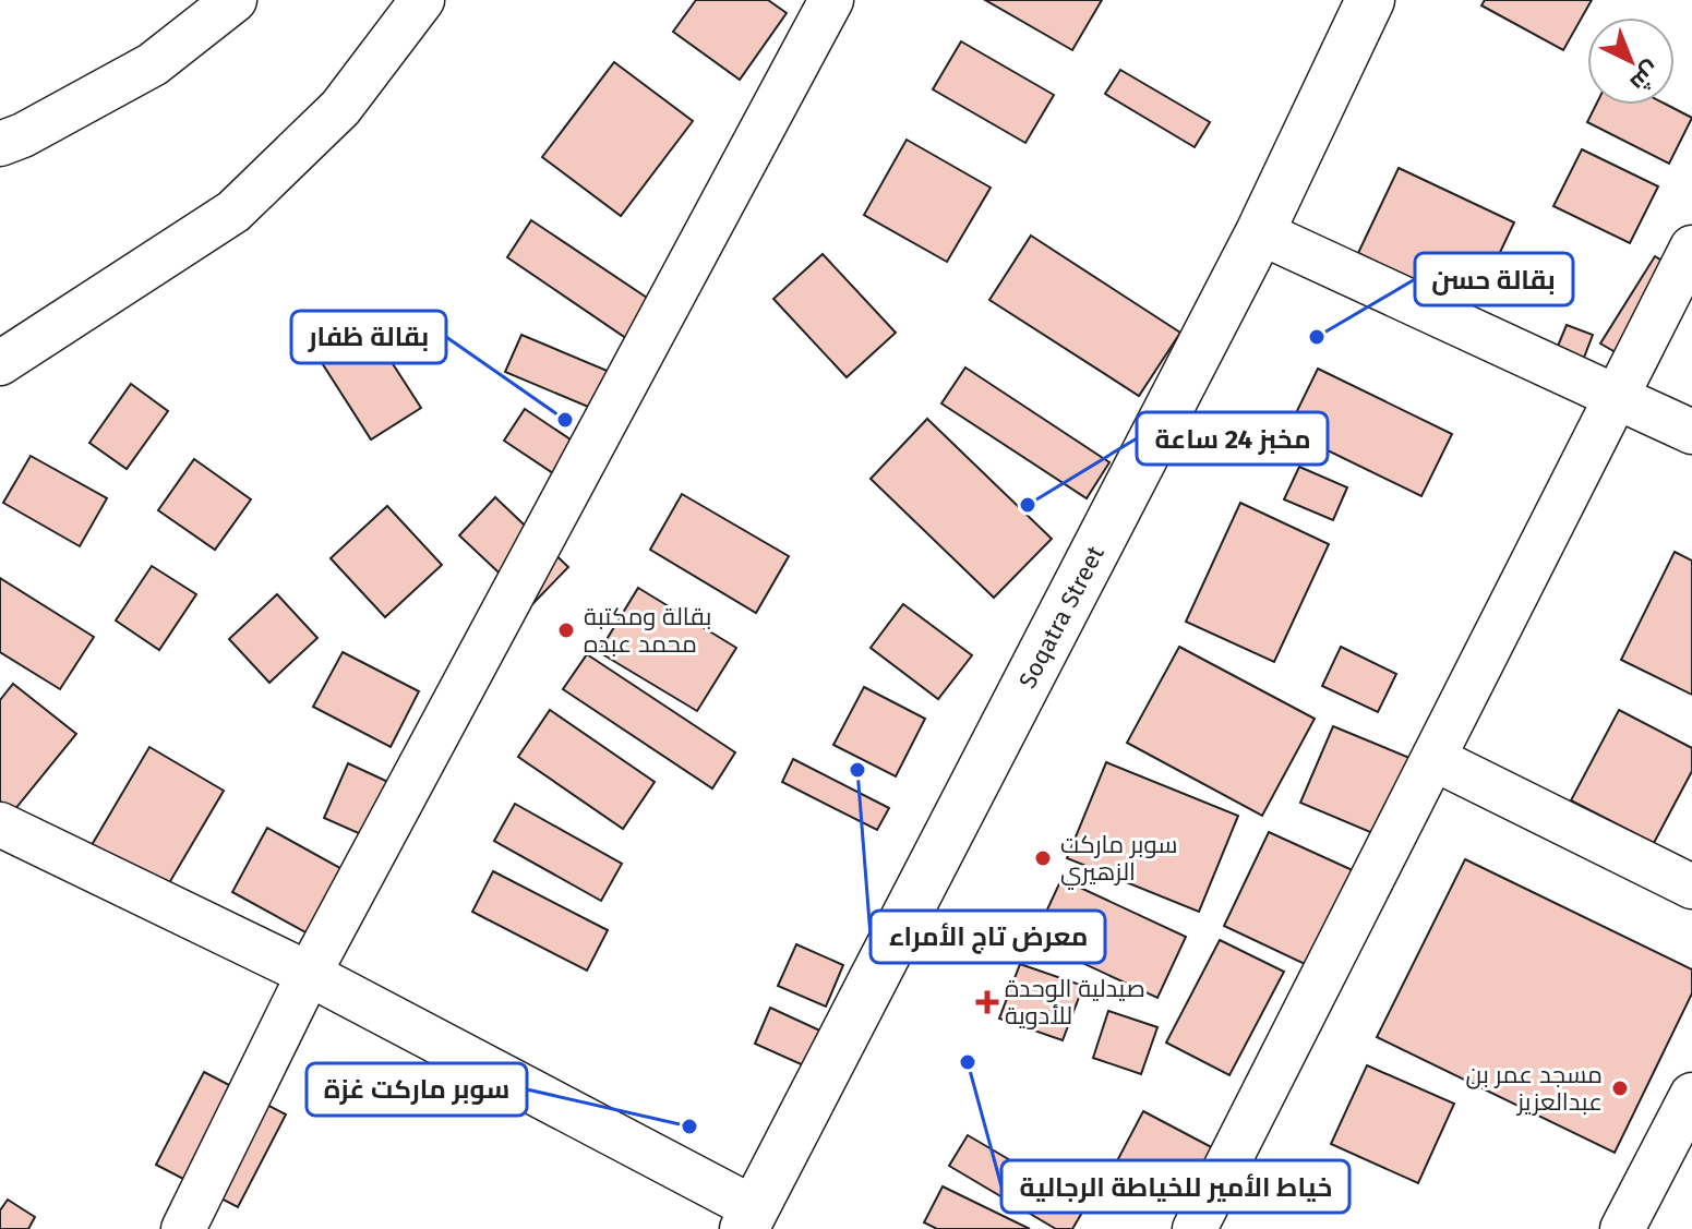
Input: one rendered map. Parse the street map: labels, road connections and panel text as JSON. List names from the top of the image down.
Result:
{
  "streets": {
    "street": ["Soqatra Street"]
  },
  "places": {
    "other": [
      "بقالة حسن",
      "بقالة ظفار",
      "مخبز 24 ساعة",
      "بقالة ومكتبة محمد عبده",
      "معرض تاج الأمراء",
      "سوبر ماركت الزهيري",
      "خياط الأمير للخياطة الرجالية",
      "مسجد عمر بن عبدالعزيز",
      "سوبر ماركت غزة"
    ],
    "health": ["صيدلية الوحدة للأدوية"]
  },
  "north": "bottom right"
}
